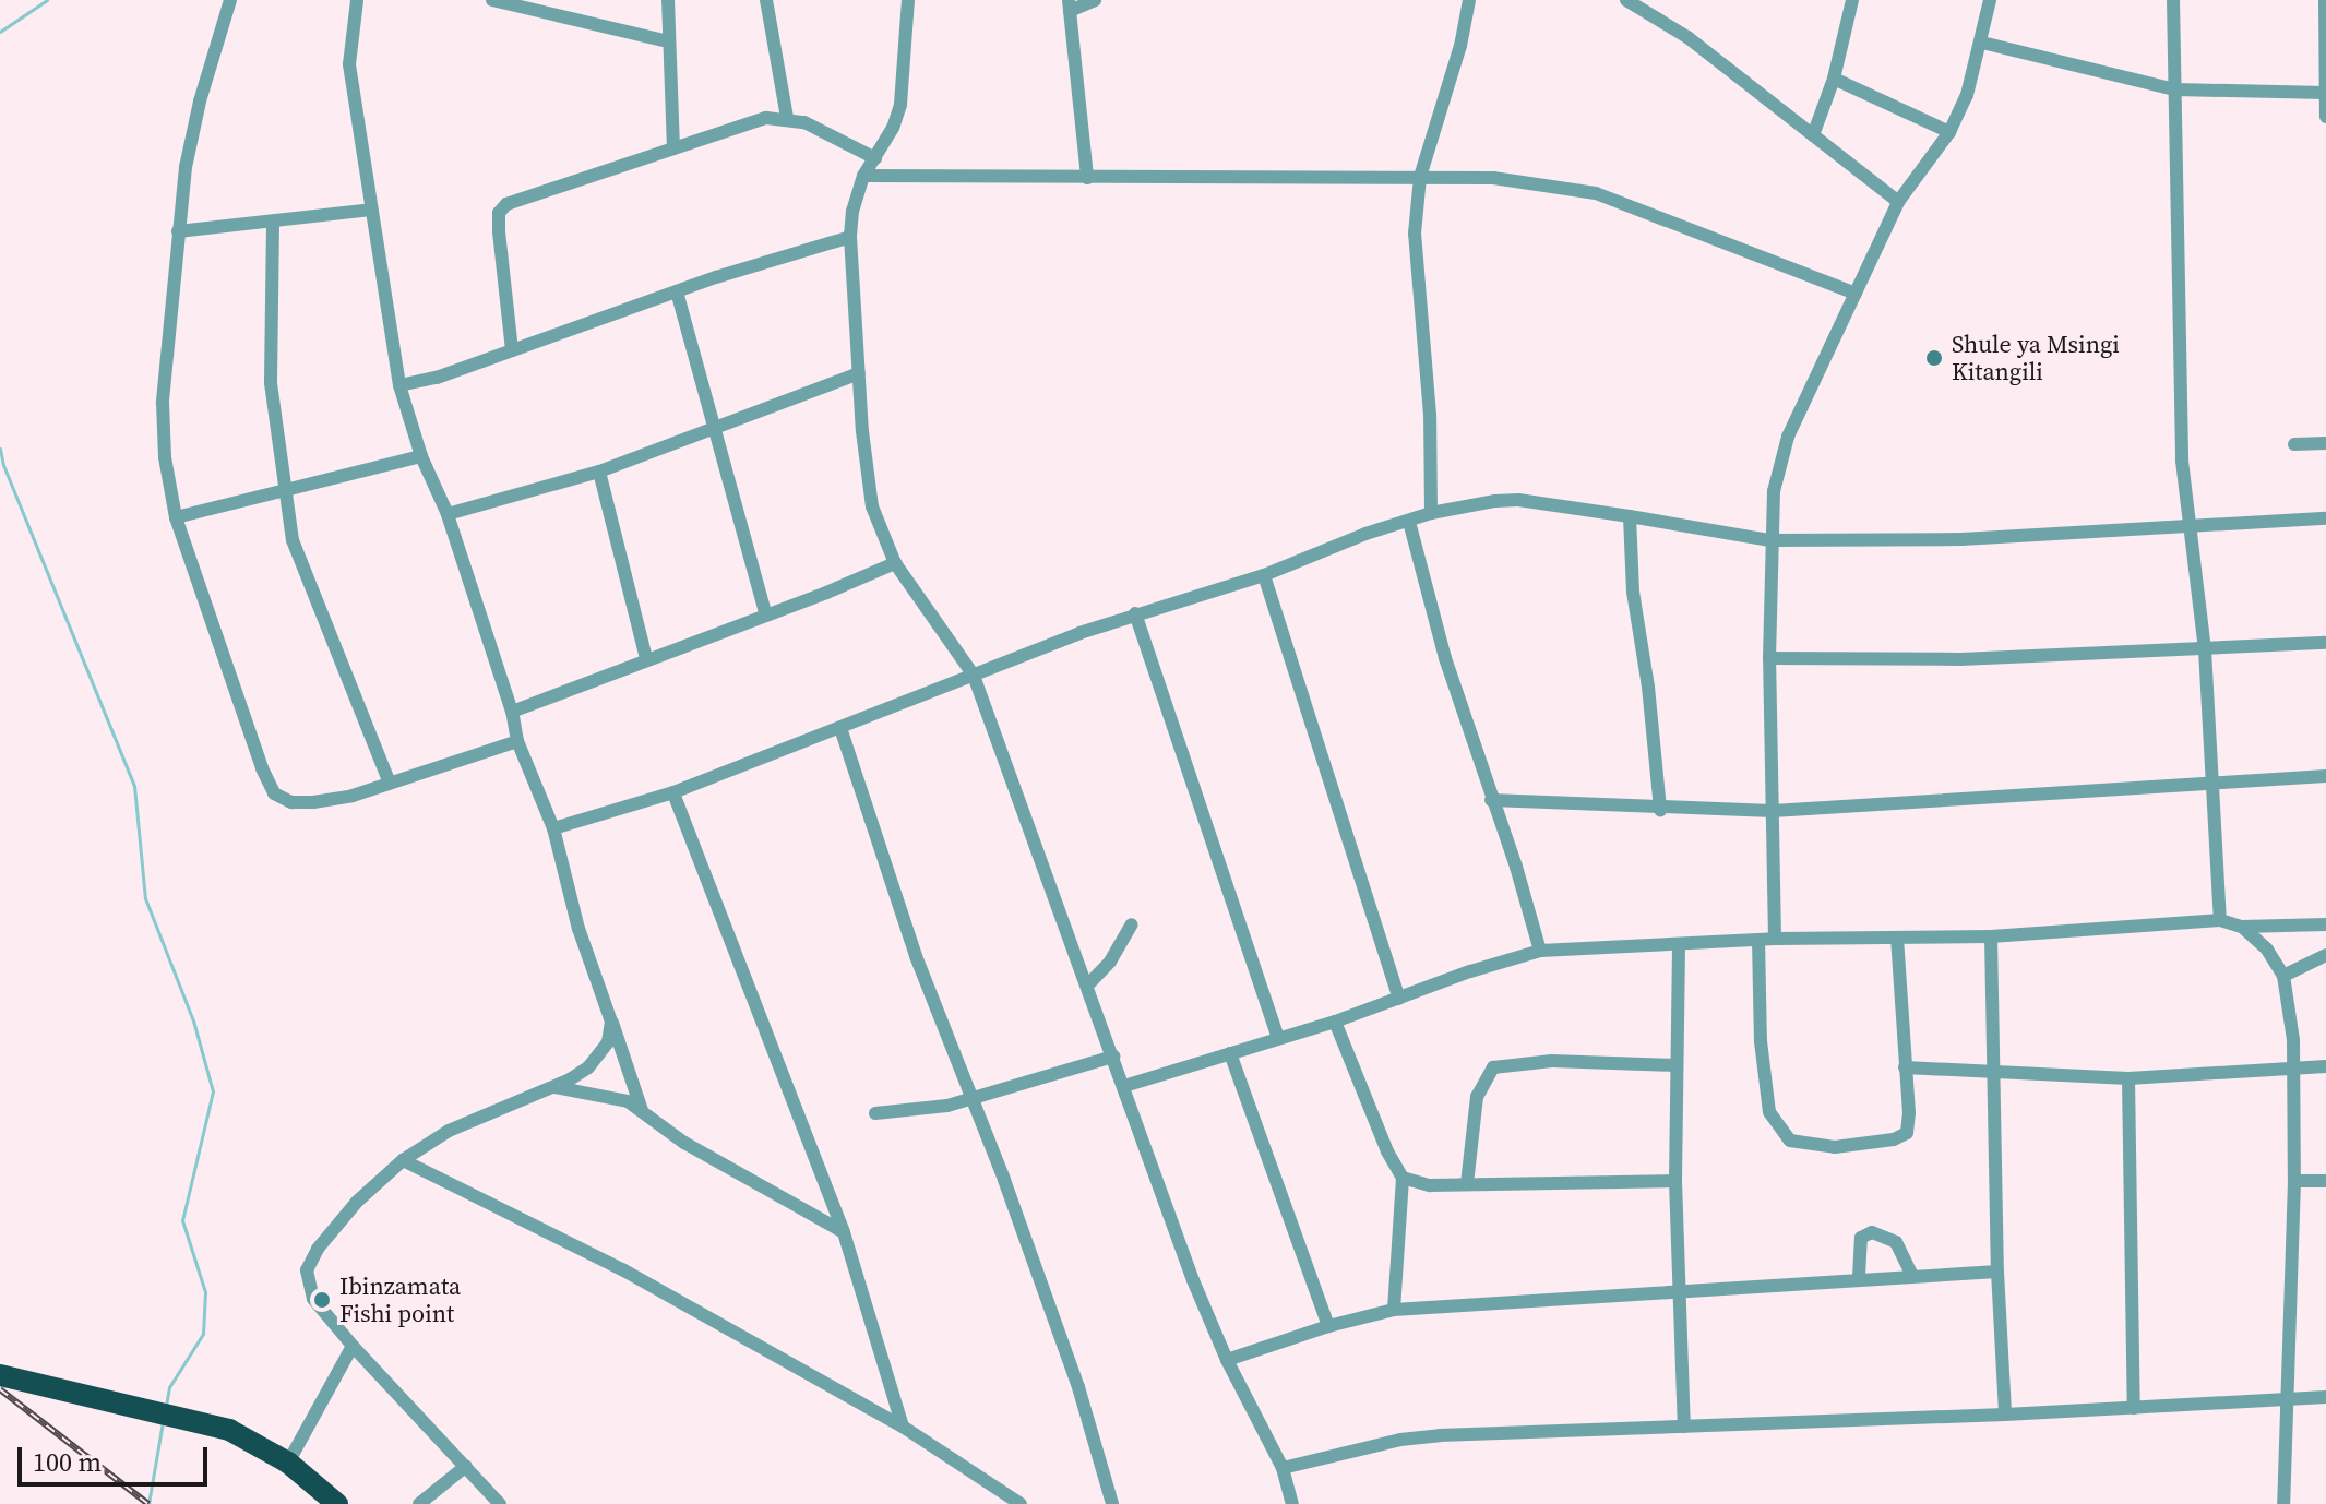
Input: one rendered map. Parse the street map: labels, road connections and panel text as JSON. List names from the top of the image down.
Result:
{
  "places": ["Shule ya Msingi Kitangili", "Ibinzamata Fishi point"],
  "scale_bar": "100 m"
}
